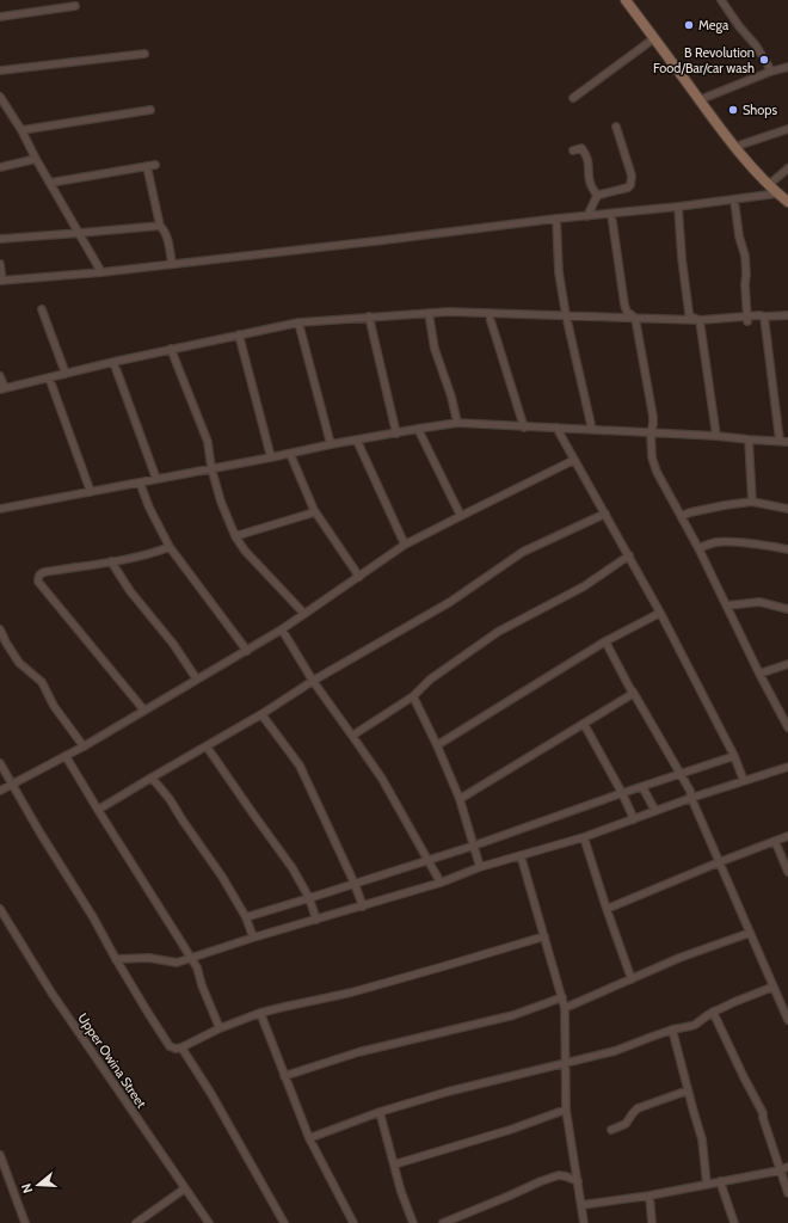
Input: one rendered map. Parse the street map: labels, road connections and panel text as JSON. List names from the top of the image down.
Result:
{
  "streets": {
    "street": ["Upper Owina Street"]
  },
  "places": ["Mega", "B Revolution Food/Bar/car wash", "Shops"],
  "north": "left"
}
